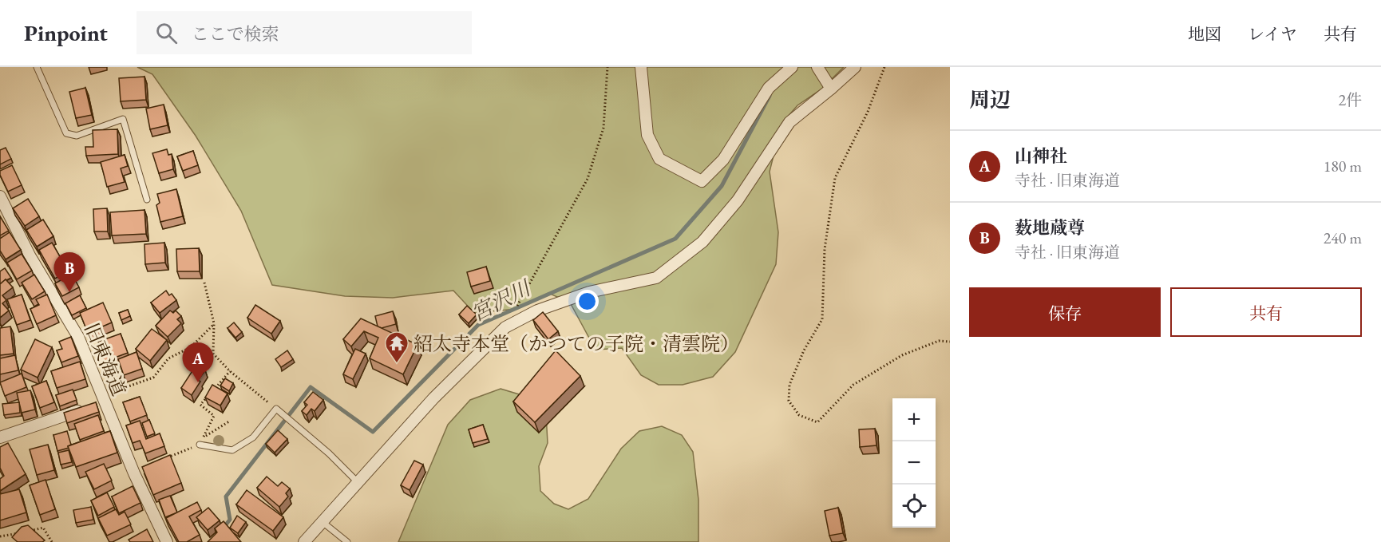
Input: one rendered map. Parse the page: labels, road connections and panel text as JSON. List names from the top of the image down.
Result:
{
  "streets": {
    "street": ["旧東海道"]
  },
  "water": ["宮沢川"],
  "places": {
    "temple": ["紹太寺本堂（かつての子院・清雲院）"]
  },
  "page": {
    "header": "Pinpoint",
    "search": "ここで検索",
    "nav": ["地図", "レイヤ", "共有"],
    "heading": ["周辺", "2件"],
    "list": [
      {
        "mark": "A",
        "name": "山神社",
        "note": "寺社 · 旧東海道",
        "value": "180 m"
      },
      {
        "mark": "B",
        "name": "薮地蔵尊",
        "note": "寺社 · 旧東海道",
        "value": "240 m"
      }
    ],
    "pins": ["B", "A"],
    "buttons": ["保存", "共有"],
    "map_buttons": ["+", "−"]
  }
}
